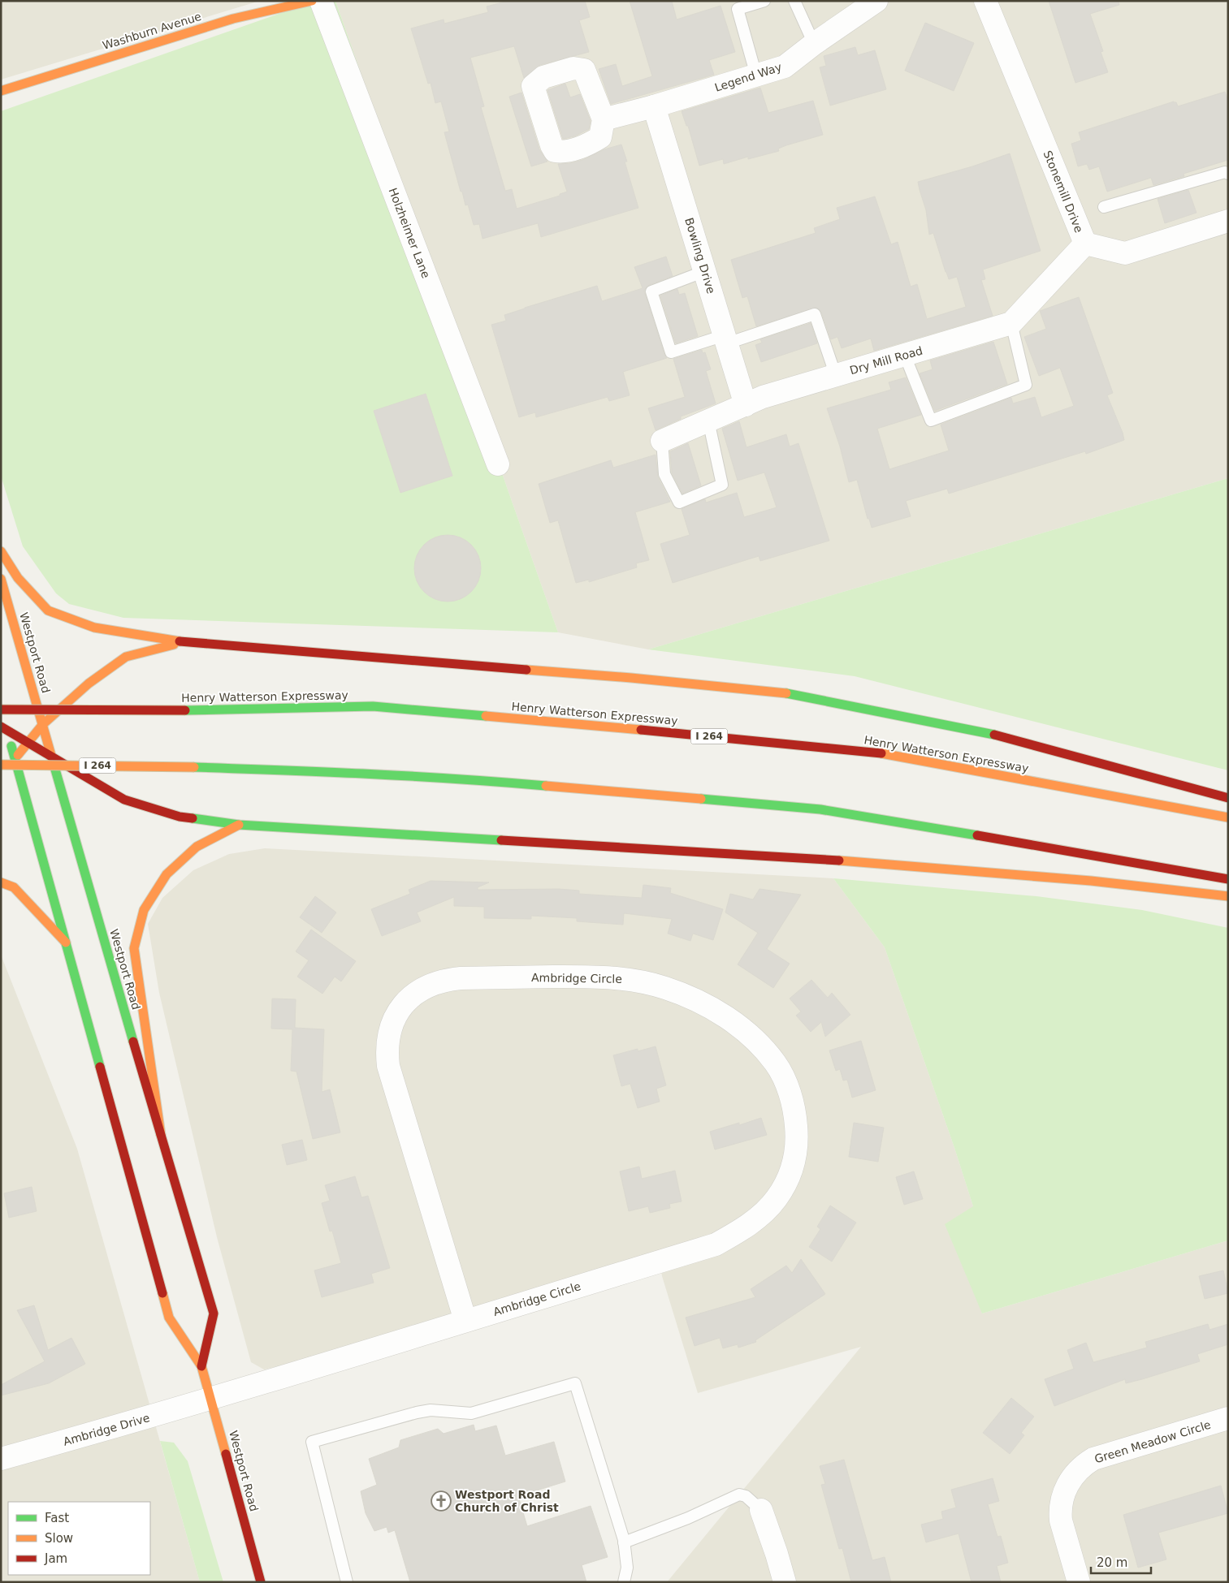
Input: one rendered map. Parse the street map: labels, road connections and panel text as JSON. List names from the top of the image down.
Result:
{
  "streets": {
    "main road": [
      "Washburn Avenue",
      "Westport Road",
      "Henry Watterson Expressway",
      "I 264"
    ],
    "street": [
      "Legend Way",
      "Stonemill Drive",
      "Holzheimer Lane",
      "Bowling Drive",
      "Dry Mill Road",
      "Ambridge Circle",
      "Ambridge Drive",
      "Green Meadow Circle"
    ]
  },
  "crossings": [
    ["Legend Way", "Bowling Drive"],
    ["Bowling Drive", "Dry Mill Road"],
    ["Westport Road", "Henry Watterson Expressway"],
    ["Westport Road", "Ambridge Circle"],
    ["Westport Road", "Ambridge Drive"],
    ["Ambridge Circle", "Ambridge Drive"]
  ],
  "places": {
    "church": ["Westport Road Church of Christ"]
  },
  "legend": ["Fast", "Slow", "Jam"],
  "scale_bar": "20 m"
}
